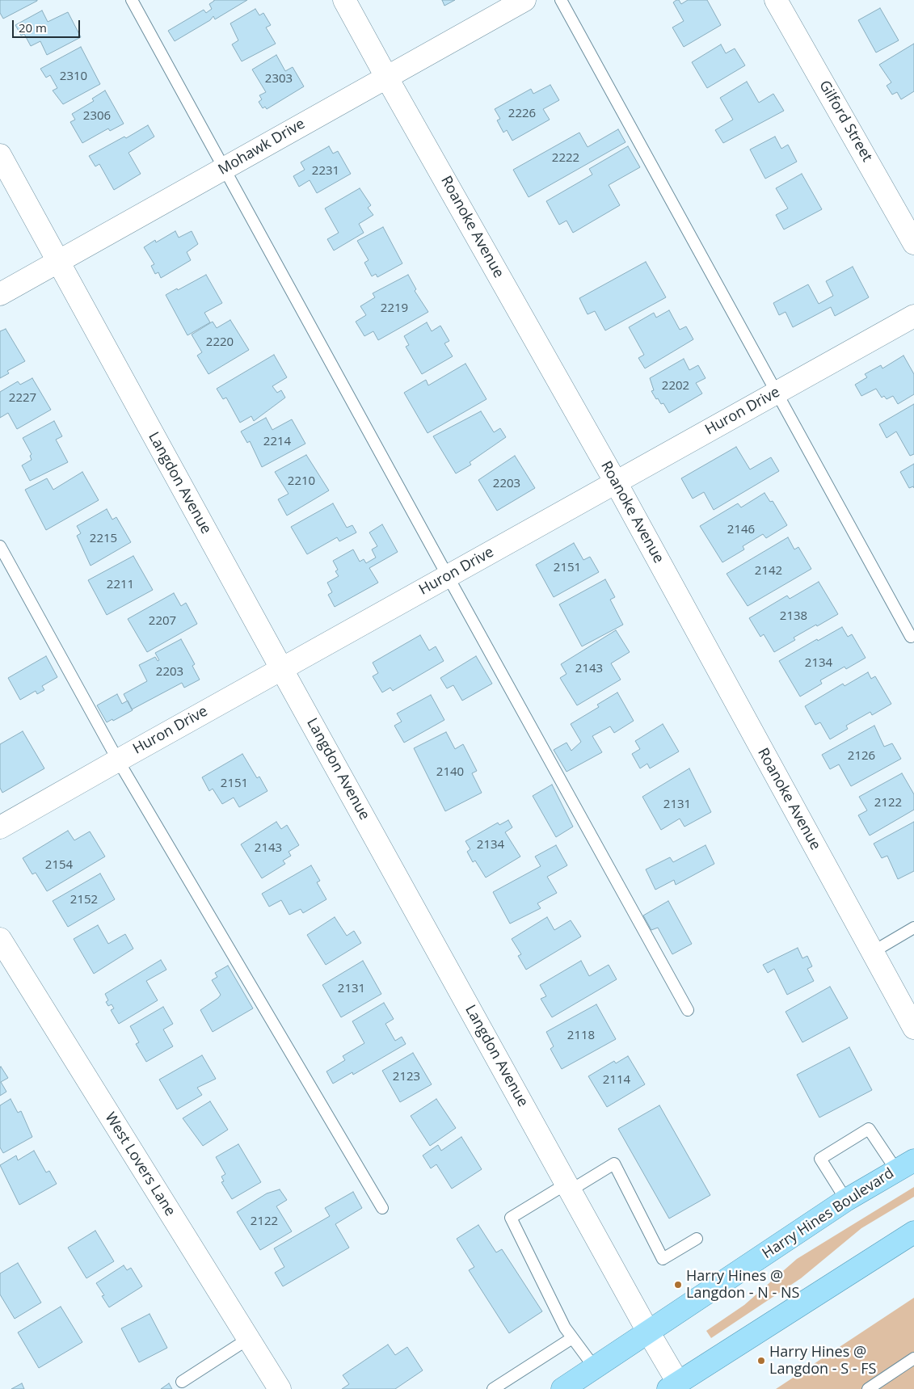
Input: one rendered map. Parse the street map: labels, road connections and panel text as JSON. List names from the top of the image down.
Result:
{
  "streets": {
    "main road": ["Harry Hines Boulevard"],
    "street": [
      "Gilford Street",
      "Mohawk Drive",
      "Roanoke Avenue",
      "Huron Drive",
      "Langdon Avenue",
      "West Lovers Lane"
    ]
  },
  "crossings": [
    ["Mohawk Drive", "Roanoke Avenue"],
    ["Mohawk Drive", "Langdon Avenue"],
    ["Roanoke Avenue", "Huron Drive"],
    ["Huron Drive", "Langdon Avenue"],
    ["Langdon Avenue", "Harry Hines Boulevard"]
  ],
  "places": ["Harry Hines @ Langdon - N - NS", "Harry Hines @ Langdon - S - FS"],
  "house_numbers": [
    "2310",
    "2303",
    "2226",
    "2306",
    "2222",
    "2231",
    "2219",
    "2220",
    "2202",
    "2227",
    "2214",
    "2210",
    "2203",
    "2146",
    "2215",
    "2151",
    "2142",
    "2211",
    "2138",
    "2207",
    "2134",
    "2143",
    "2203",
    "2126",
    "2140",
    "2151",
    "2122",
    "2131",
    "2134",
    "2143",
    "2154",
    "2152",
    "2131",
    "2118",
    "2123",
    "2114",
    "2122"
  ],
  "scale_bar": "20 m"
}
